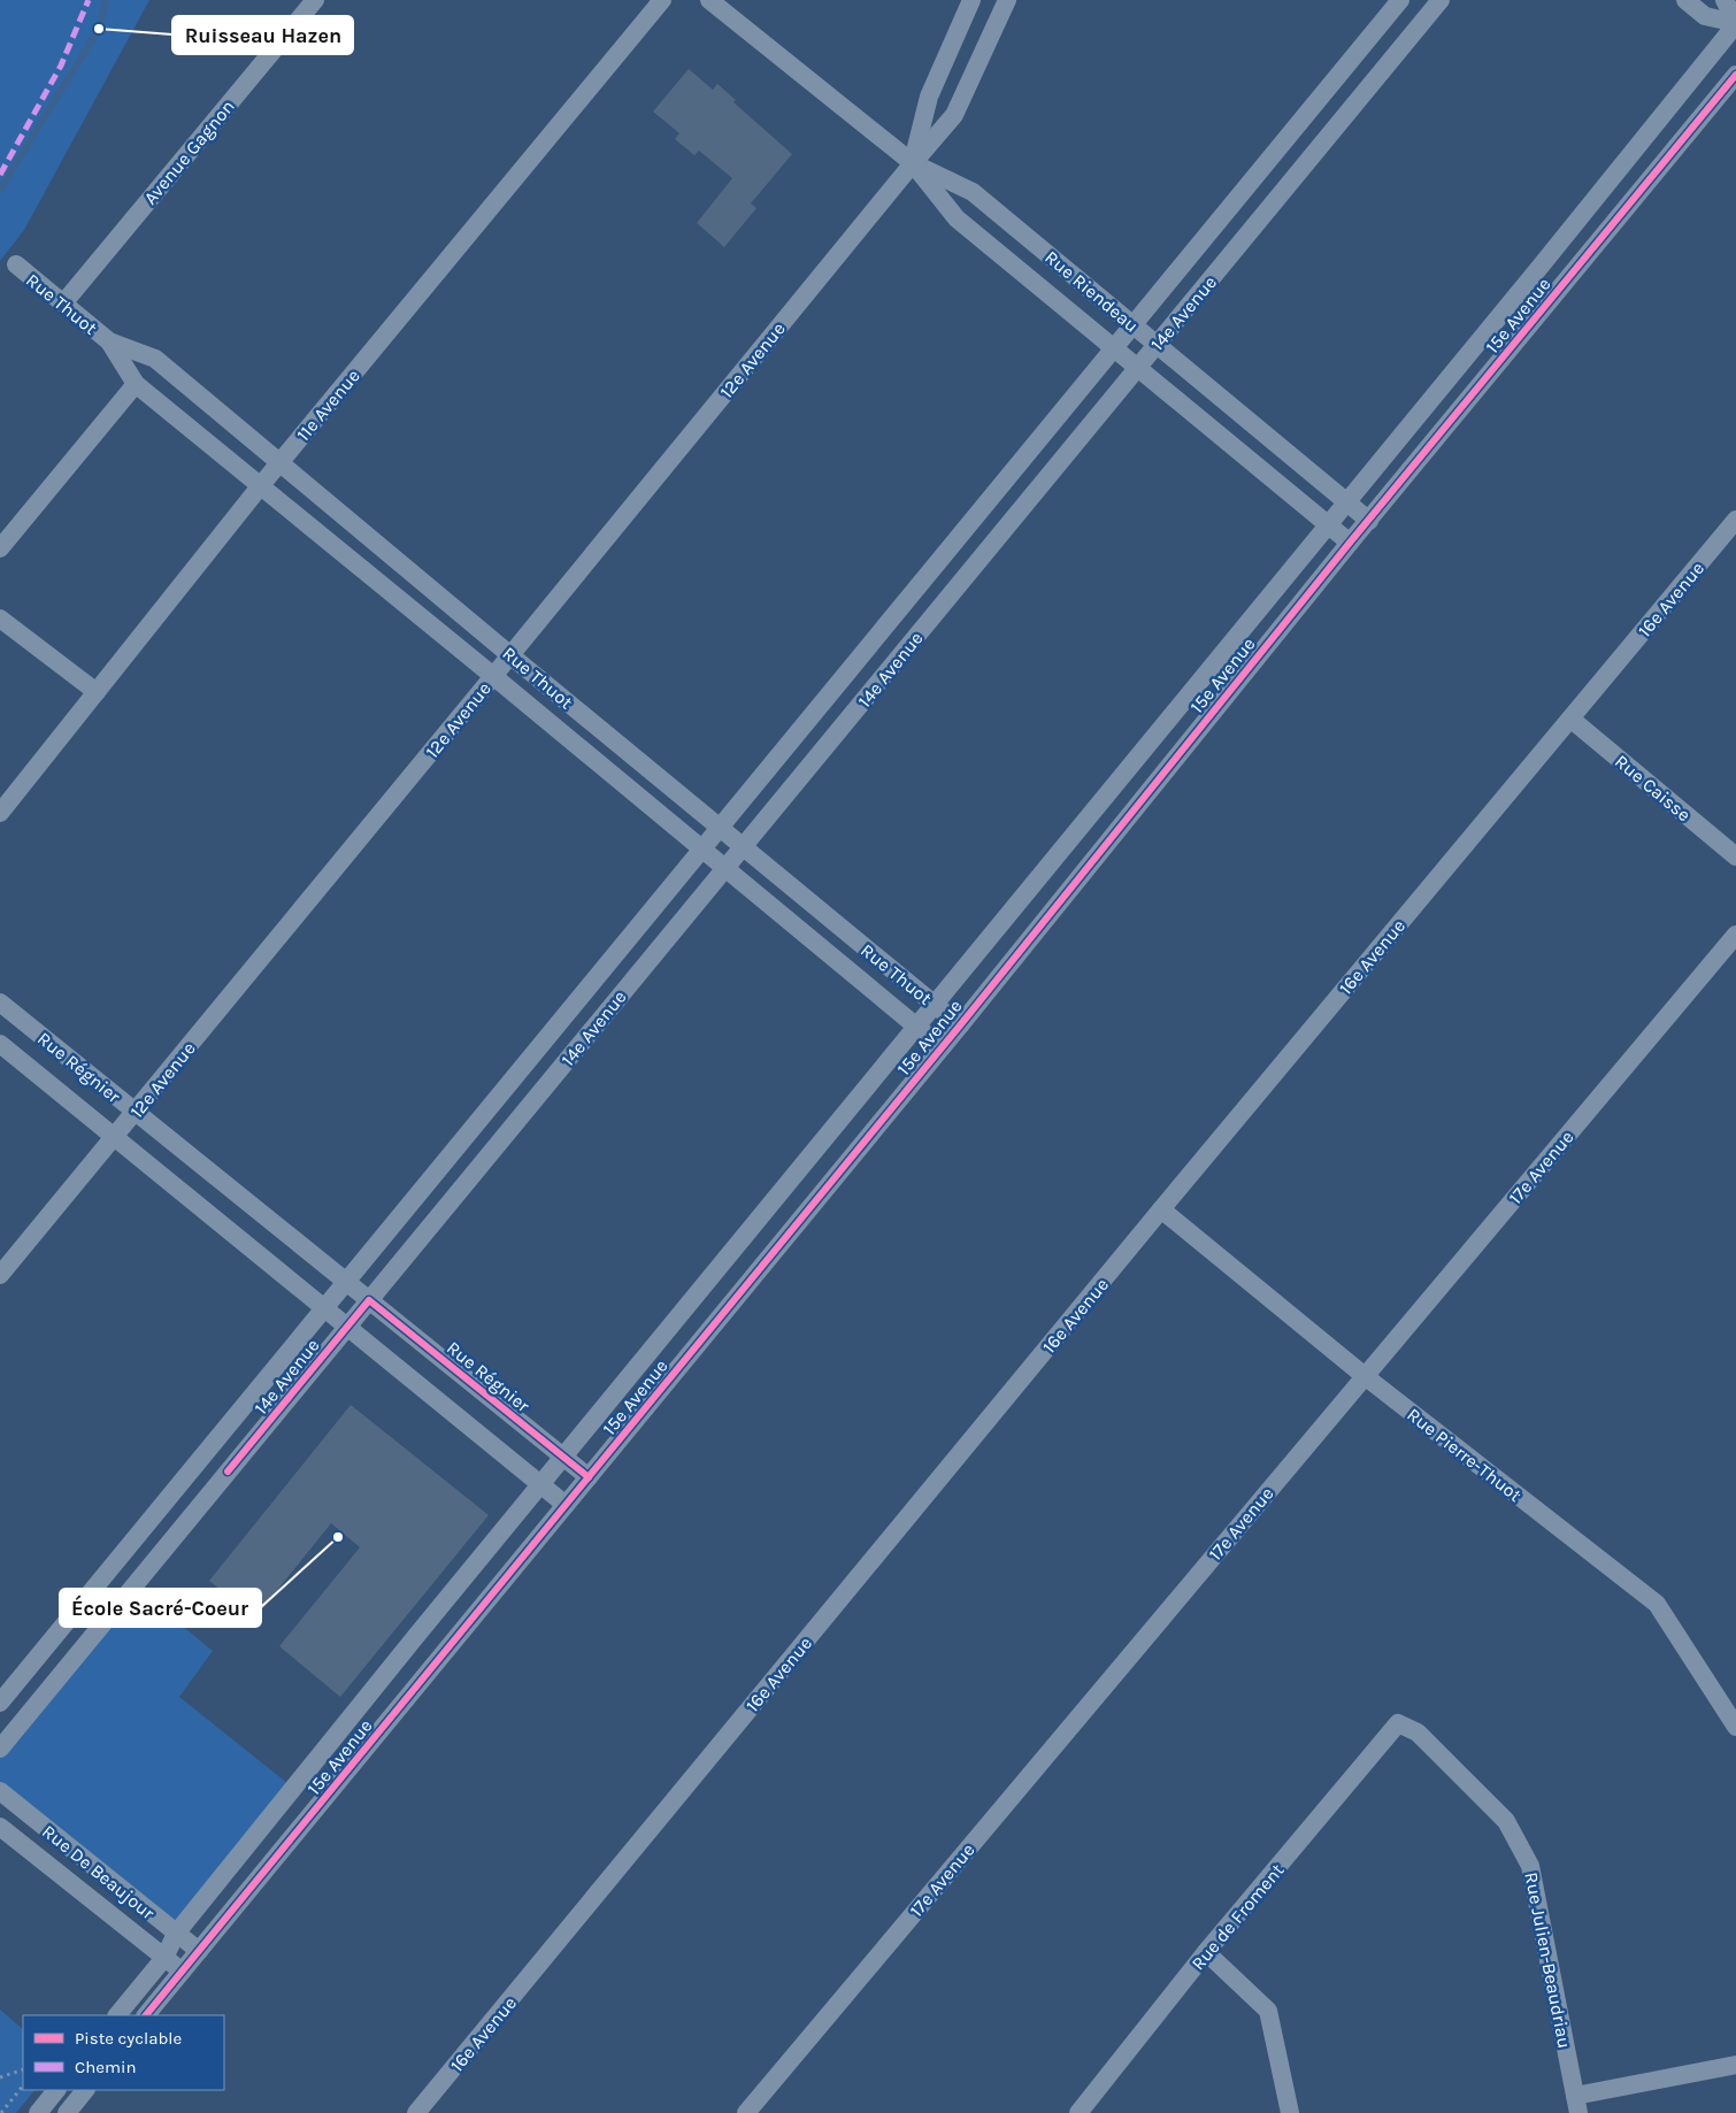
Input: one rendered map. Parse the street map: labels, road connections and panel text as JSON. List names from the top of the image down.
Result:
{
  "streets": {
    "street": [
      "Avenue Gagnon",
      "Rue Riendeau",
      "Rue Thuot",
      "14e Avenue",
      "15e Avenue",
      "12e Avenue",
      "11e Avenue",
      "16e Avenue",
      "Rue Caisse",
      "Rue Régnier",
      "17e Avenue",
      "Rue Pierre-Thuot",
      "Rue De Beaujour",
      "Rue de Froment",
      "Rue Julien-Beaudriau"
    ]
  },
  "crossings": [
    ["Avenue Gagnon", "Rue Thuot"],
    ["Rue Riendeau", "14e Avenue"],
    ["Rue Riendeau", "15e Avenue"],
    ["Rue Riendeau", "12e Avenue"],
    ["Rue Thuot", "14e Avenue"],
    ["Rue Thuot", "15e Avenue"],
    ["Rue Thuot", "12e Avenue"],
    ["Rue Thuot", "11e Avenue"],
    ["14e Avenue", "Rue Régnier"],
    ["15e Avenue", "Rue Régnier"],
    ["15e Avenue", "Rue De Beaujour"],
    ["12e Avenue", "Rue Régnier"],
    ["16e Avenue", "Rue Caisse"],
    ["16e Avenue", "Rue Pierre-Thuot"],
    ["17e Avenue", "Rue Pierre-Thuot"],
    ["Rue de Froment", "Rue Julien-Beaudriau"]
  ],
  "places": ["Ruisseau Hazen", "École Sacré-Coeur"],
  "legend": ["Piste cyclable", "Chemin"]
}
